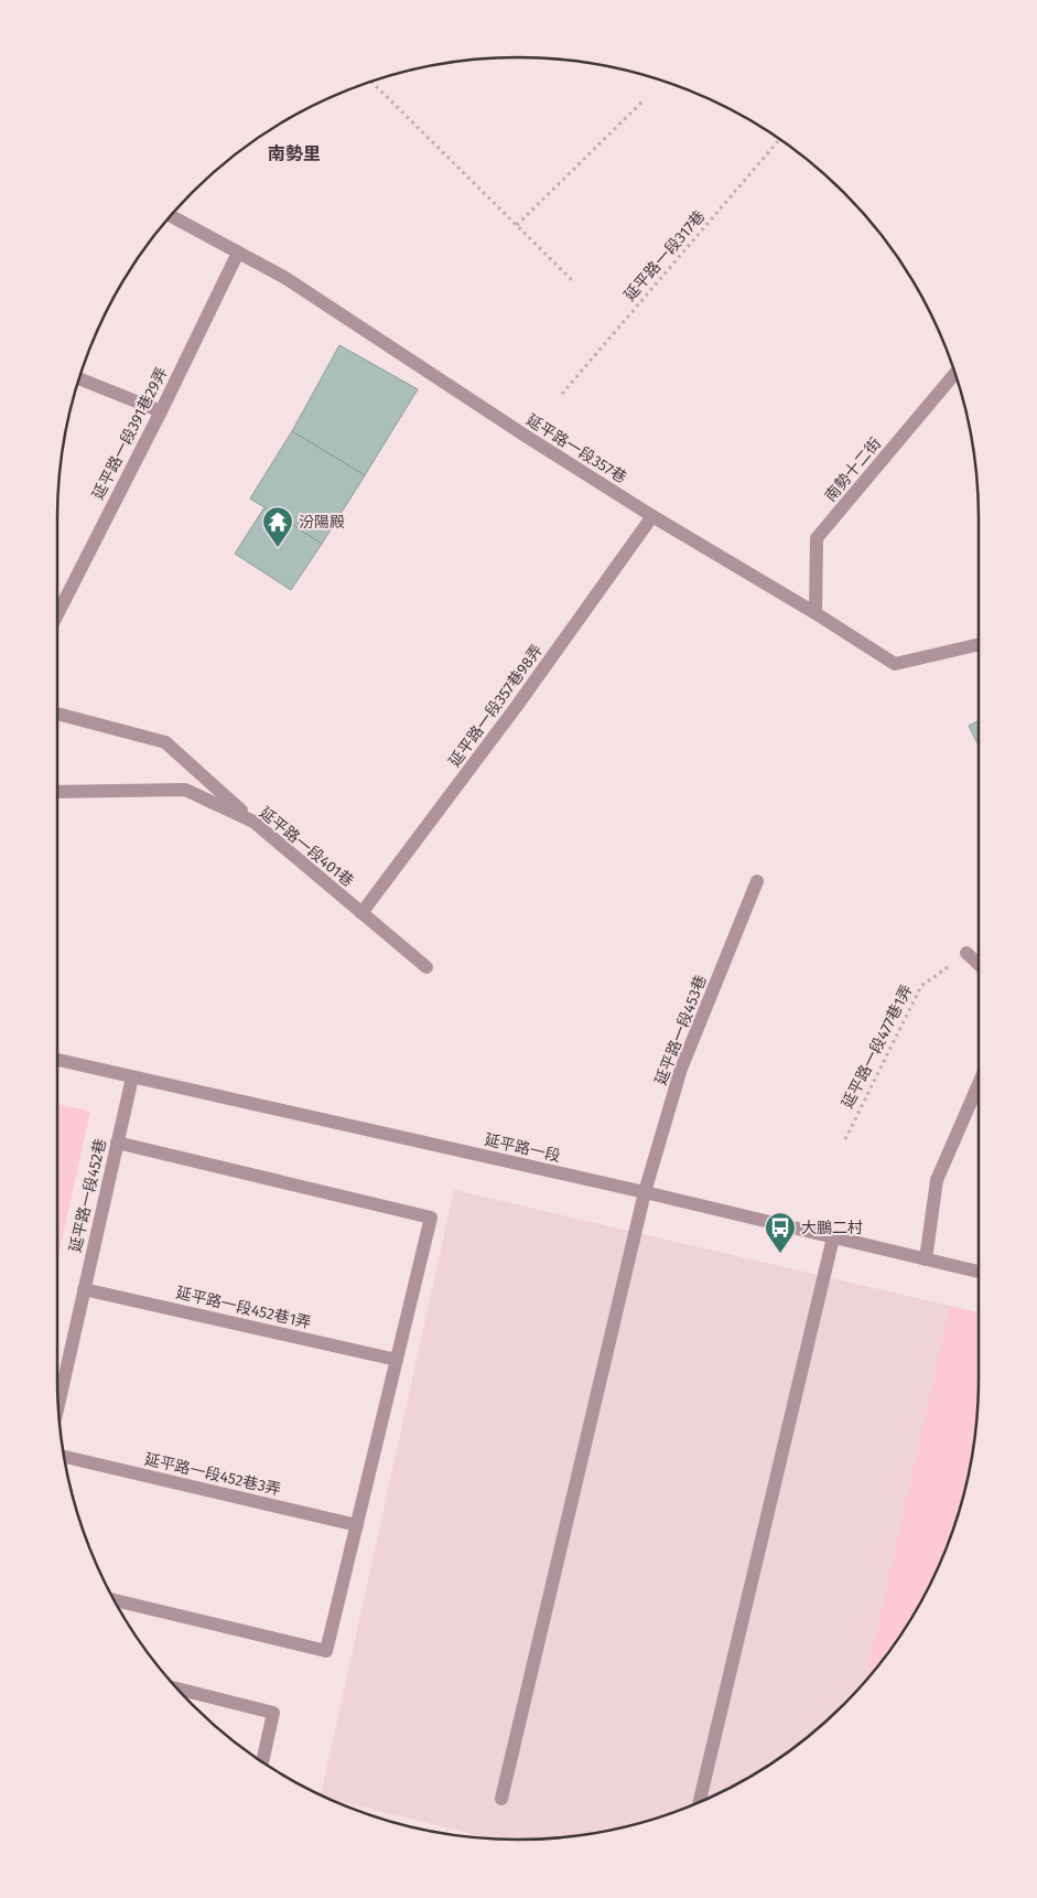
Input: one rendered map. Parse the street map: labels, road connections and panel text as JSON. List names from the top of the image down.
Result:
{
  "streets": {
    "street": [
      "延平路一段391巷29弄",
      "延平路一段357巷",
      "南勢十二街",
      "延平路一段357巷98弄",
      "延平路一段401巷",
      "延平路一段453巷",
      "延平路一段",
      "延平路一段452巷",
      "延平路一段452巷1弄",
      "延平路一段452巷3弄"
    ],
    "path": ["延平路一段317巷", "延平路一段477巷1弄"]
  },
  "crossings": [
    ["延平路一段391巷29弄", "延平路一段357巷"],
    ["延平路一段357巷", "南勢十二街"],
    ["延平路一段357巷", "延平路一段357巷98弄"],
    ["延平路一段357巷98弄", "延平路一段401巷"],
    ["延平路一段453巷", "延平路一段"],
    ["延平路一段", "延平路一段452巷"],
    ["延平路一段452巷", "延平路一段452巷1弄"]
  ],
  "districts": ["南勢里"],
  "places": {
    "temple": ["汾陽殿"],
    "bus stop": ["大鵬二村"]
  }
}
